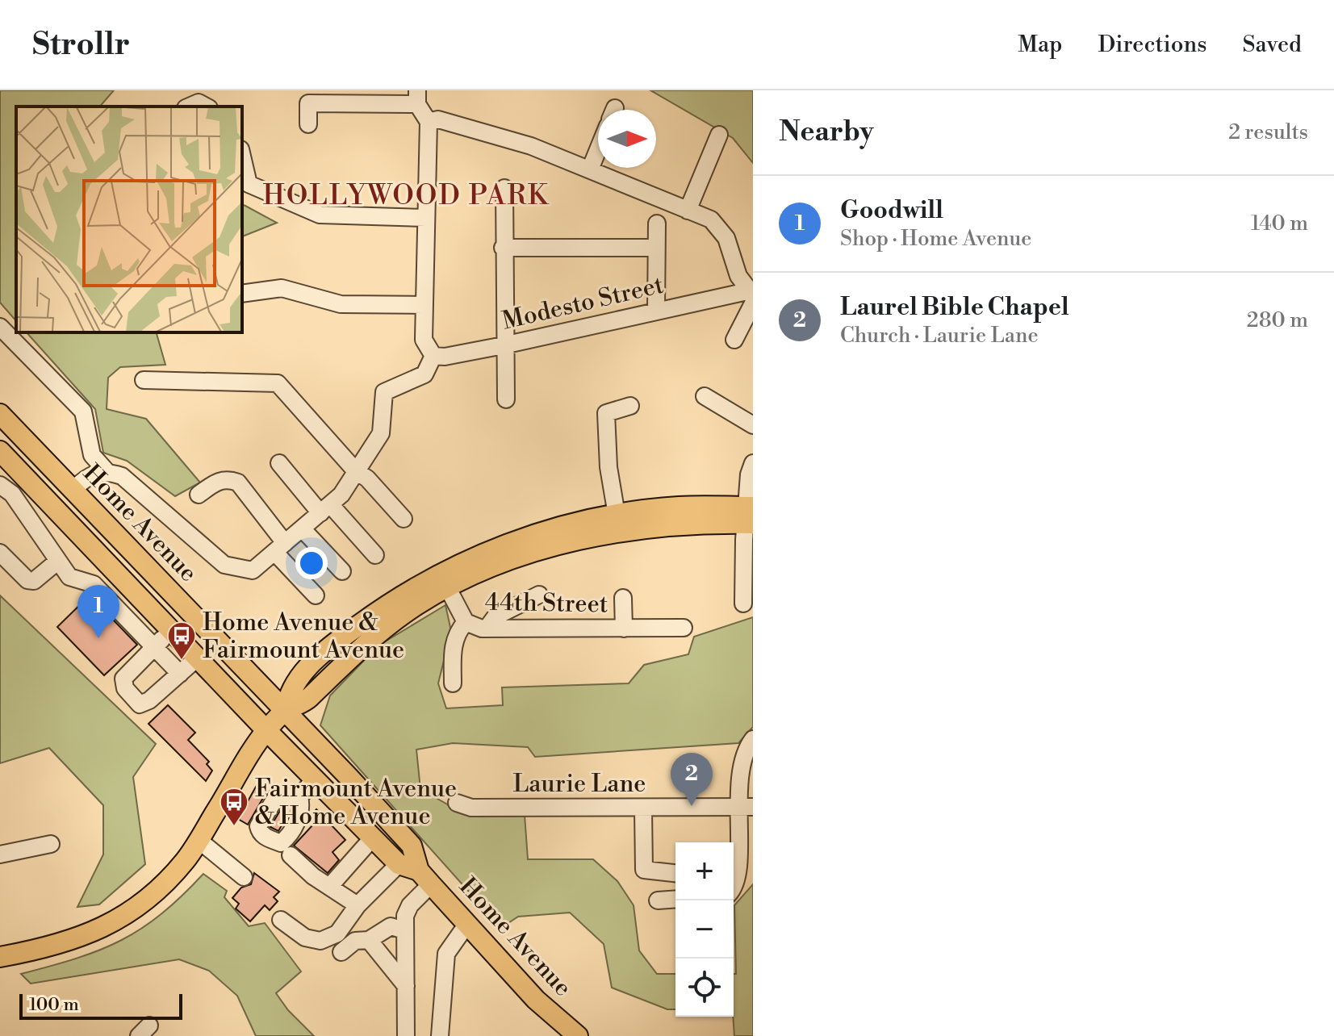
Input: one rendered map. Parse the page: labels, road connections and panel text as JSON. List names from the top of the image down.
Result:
{
  "streets": {
    "main road": ["Home Avenue"],
    "street": ["Modesto Street", "44th Street", "Laurie Lane"]
  },
  "districts": ["HOLLYWOOD PARK"],
  "places": {
    "bus stop": ["Home Avenue & Fairmount Avenue", "Fairmount Avenue & Home Avenue"]
  },
  "scale_bar": "100 m",
  "north": "right",
  "page": {
    "header": "Strollr",
    "nav": ["Map", "Directions", "Saved"],
    "heading": ["Nearby", "2 results"],
    "list": [
      {
        "mark": "1",
        "name": "Goodwill",
        "note": "Shop · Home Avenue",
        "value": "140 m"
      },
      {
        "mark": "2",
        "name": "Laurel Bible Chapel",
        "note": "Church · Laurie Lane",
        "value": "280 m"
      }
    ],
    "pins": ["1", "2"],
    "map_buttons": ["+", "−"],
    "scale": "100 m"
  }
}
